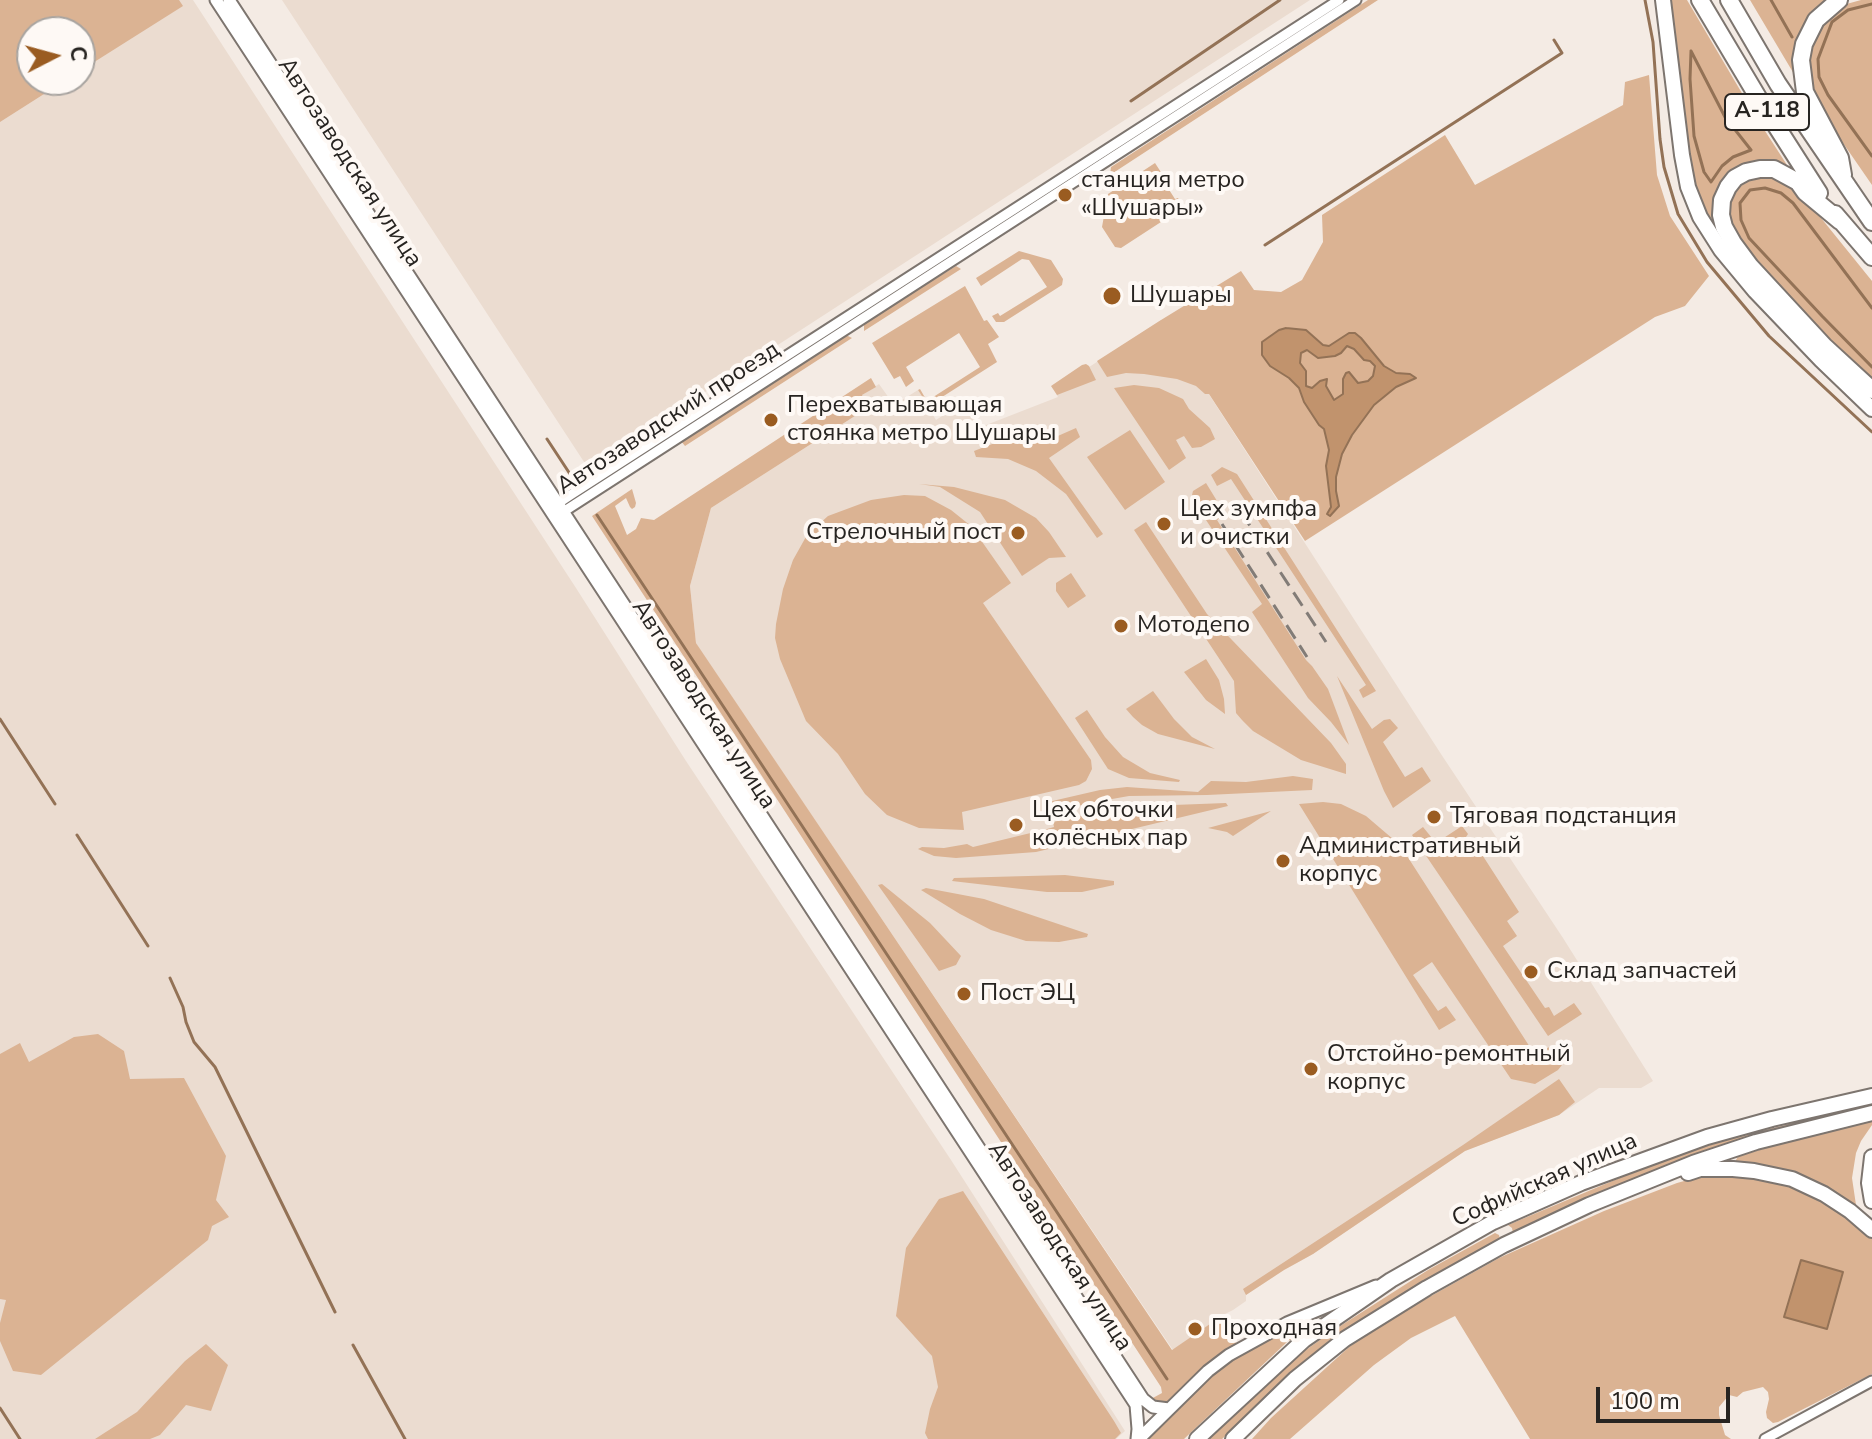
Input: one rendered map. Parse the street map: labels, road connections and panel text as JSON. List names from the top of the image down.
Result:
{
  "streets": {
    "highway": ["А-118"],
    "main road": ["Софийская улица"],
    "street": ["Автозаводская улица", "Автозаводский проезд"]
  },
  "crossings": [
    ["Автозаводская улица", "Автозаводский проезд"]
  ],
  "places": [
    "станция метро «Шушары»",
    "Шушары",
    "Перехватывающая стоянка метро Шушары",
    "Цех зумпфа и очистки",
    "Стрелочный пост",
    "Мотодепо",
    "Тяговая подстанция",
    "Цех обточки колёсных пар",
    "Административный корпус",
    "Склад запчастей",
    "Пост ЭЦ",
    "Отстойно-ремонтный корпус",
    "Проходная"
  ],
  "scale_bar": "100 m",
  "north": "right"
}
